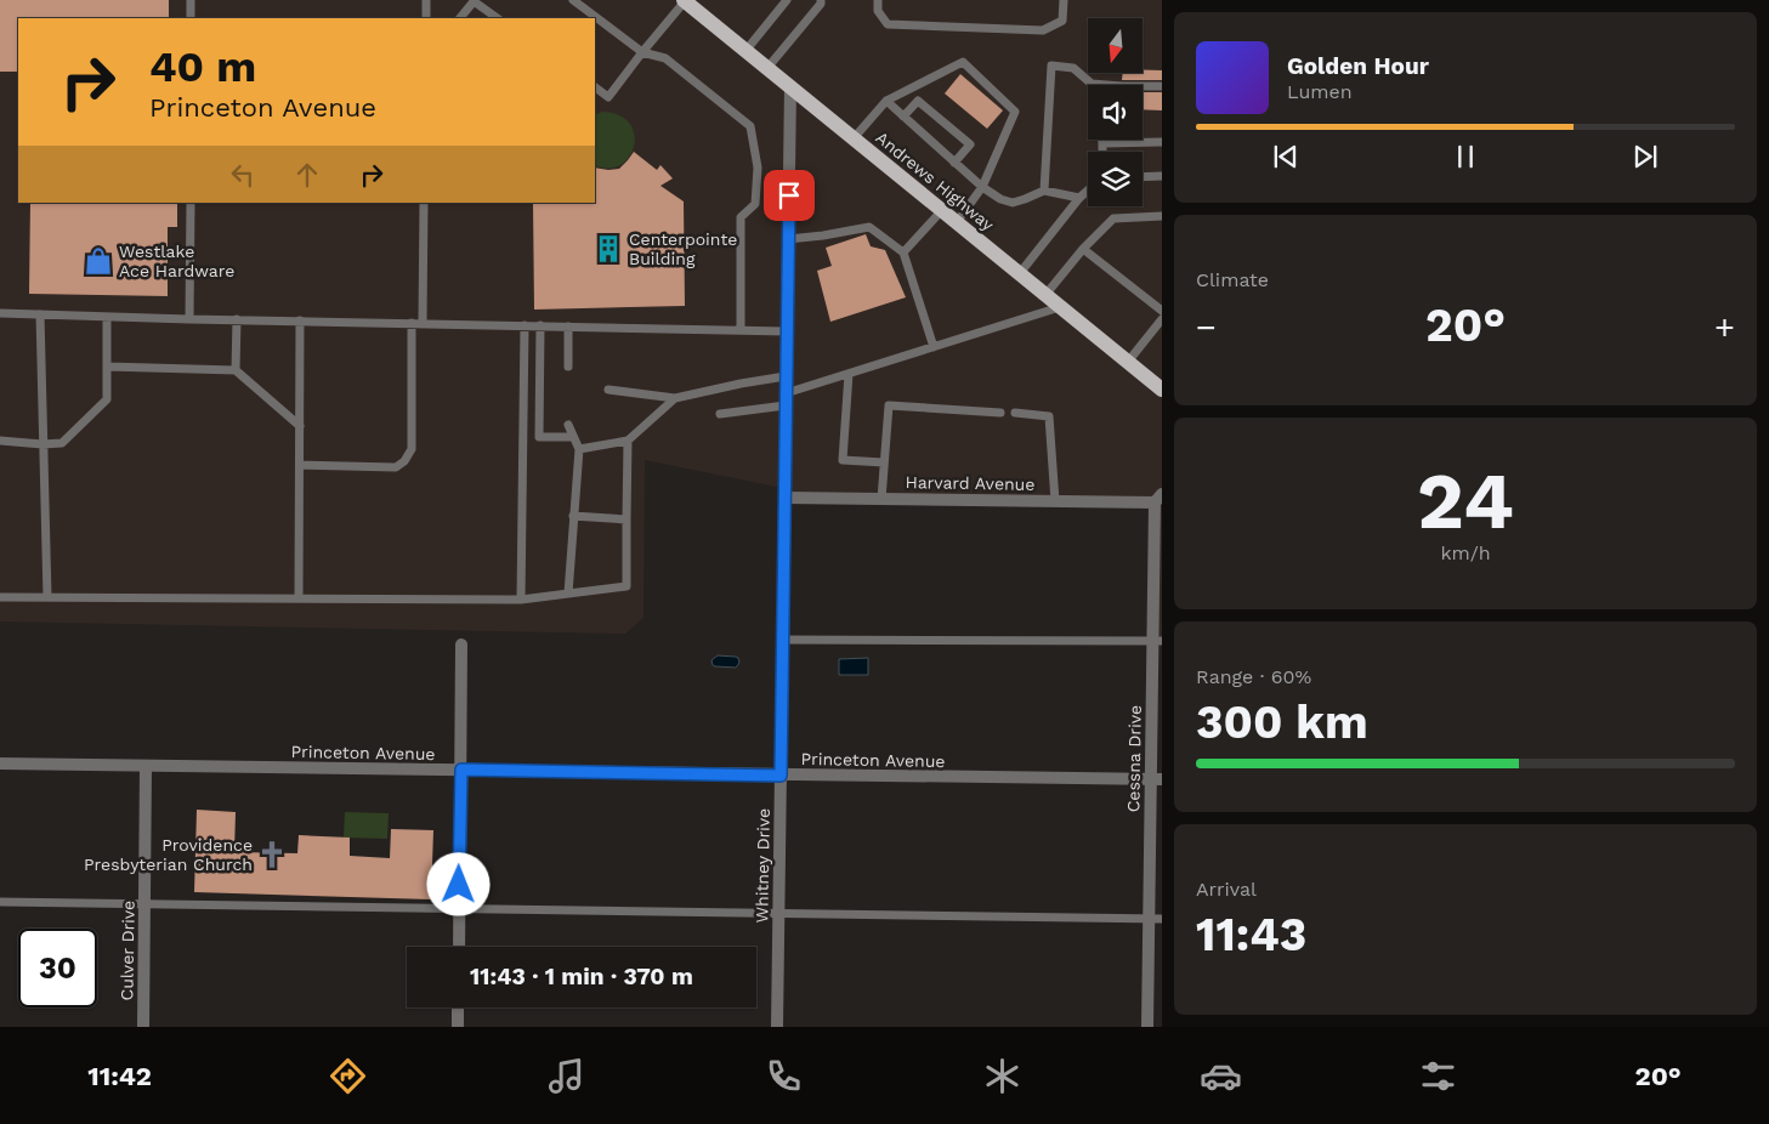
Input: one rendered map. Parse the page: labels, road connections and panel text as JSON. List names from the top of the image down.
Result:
{
  "streets": {
    "main road": ["Andrews Highway"],
    "street": [
      "Harvard Avenue",
      "Princeton Avenue",
      "Cessna Drive",
      "Whitney Drive",
      "Culver Drive"
    ]
  },
  "crossings": [
    ["Andrews Highway", "Whitney Drive"],
    ["Harvard Avenue", "Cessna Drive"],
    ["Harvard Avenue", "Whitney Drive"],
    ["Princeton Avenue", "Cessna Drive"],
    ["Princeton Avenue", "Whitney Drive"],
    ["Princeton Avenue", "Culver Drive"]
  ],
  "places": {
    "building": ["Centerpointe Building"],
    "shop": ["Westlake Ace Hardware"],
    "church": ["Providence Presbyterian Church"]
  },
  "north": "bottom",
  "page": {
    "turn": ["40 m", "Princeton Avenue"],
    "song": ["Golden Hour", "Lumen"],
    "tile": [
      "Climate",
      ["24", "km/h"],
      ["Range · 60%", "300 km"],
      ["Arrival", "11:43"]
    ],
    "heat": ["−", "20°", "+"],
    "limit": "30",
    "trip": "11:43 · 1 min · 370 m",
    "tabs": ["11:42", "20°"]
  }
}
